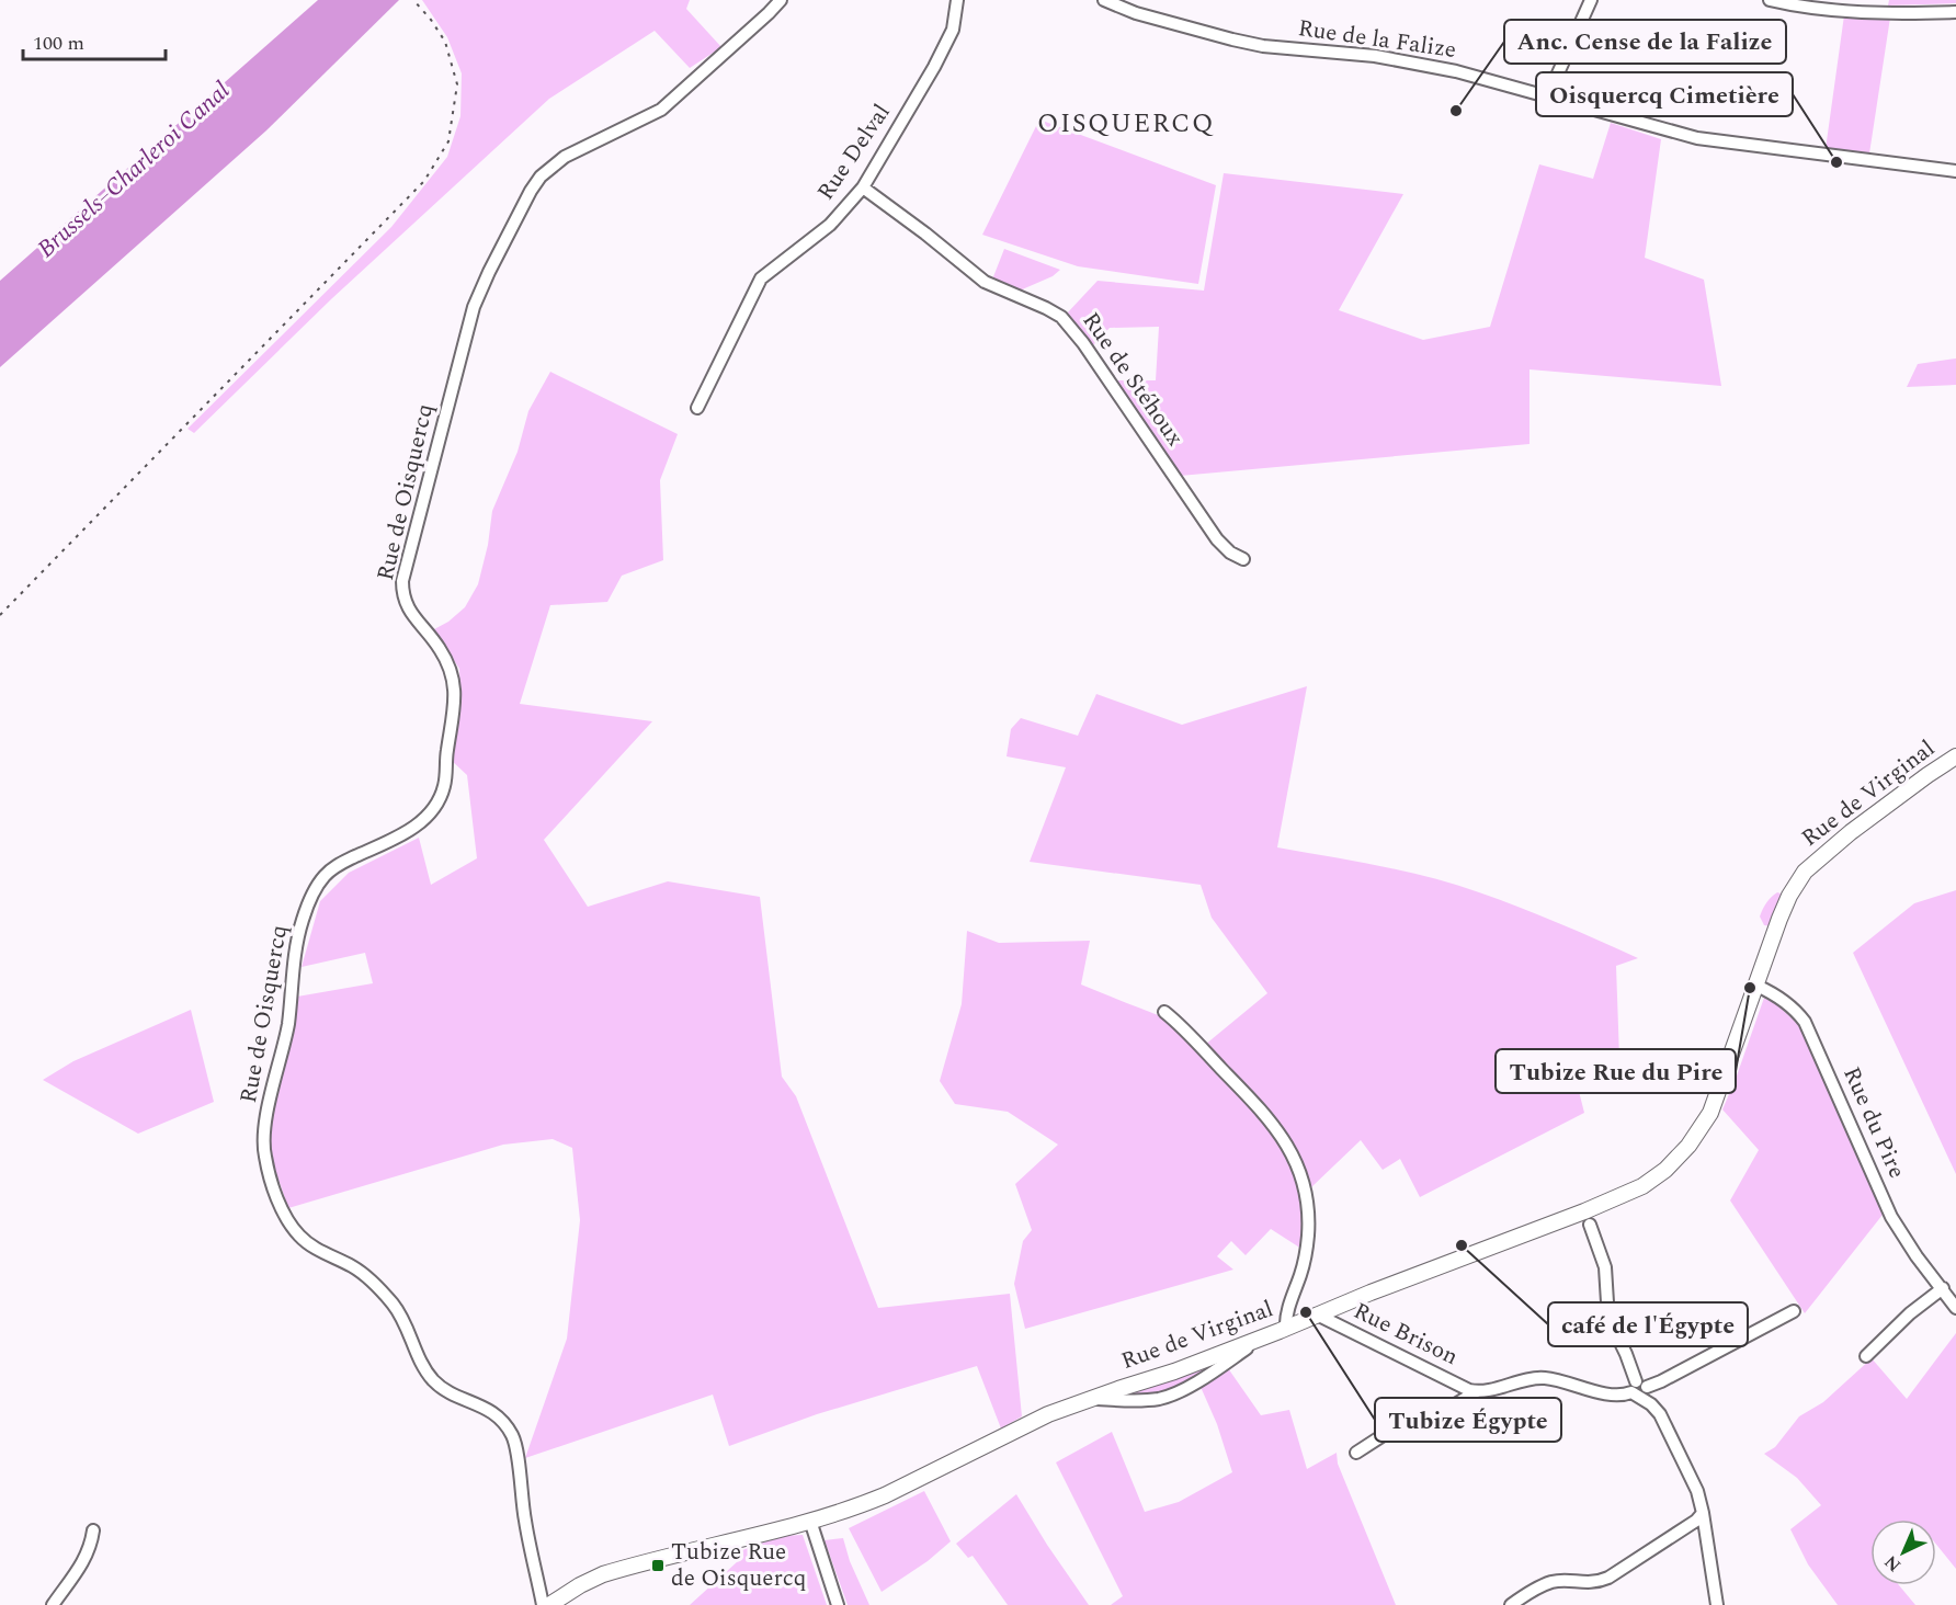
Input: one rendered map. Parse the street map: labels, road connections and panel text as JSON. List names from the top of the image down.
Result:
{
  "streets": {
    "street": [
      "Rue de la Falize",
      "Rue Delval",
      "Rue de Stéhoux",
      "Rue de Oisquercq",
      "Rue de Virginal",
      "Rue du Pire",
      "Rue Brison"
    ]
  },
  "crossings": [
    ["Rue Delval", "Rue de Stéhoux"],
    ["Rue de Virginal", "Rue du Pire"],
    ["Rue de Virginal", "Rue Brison"]
  ],
  "districts": ["OISQUERCQ"],
  "water": ["Brussels–Charleroi Canal"],
  "places": {
    "other": [
      "Anc. Cense de la Falize",
      "Oisquercq Cimetière",
      "Tubize Rue du Pire",
      "café de l'Égypte",
      "Tubize Égypte"
    ],
    "transit": ["Tubize Rue de Oisquercq"]
  },
  "scale_bar": "100 m",
  "north": "bottom left"
}
